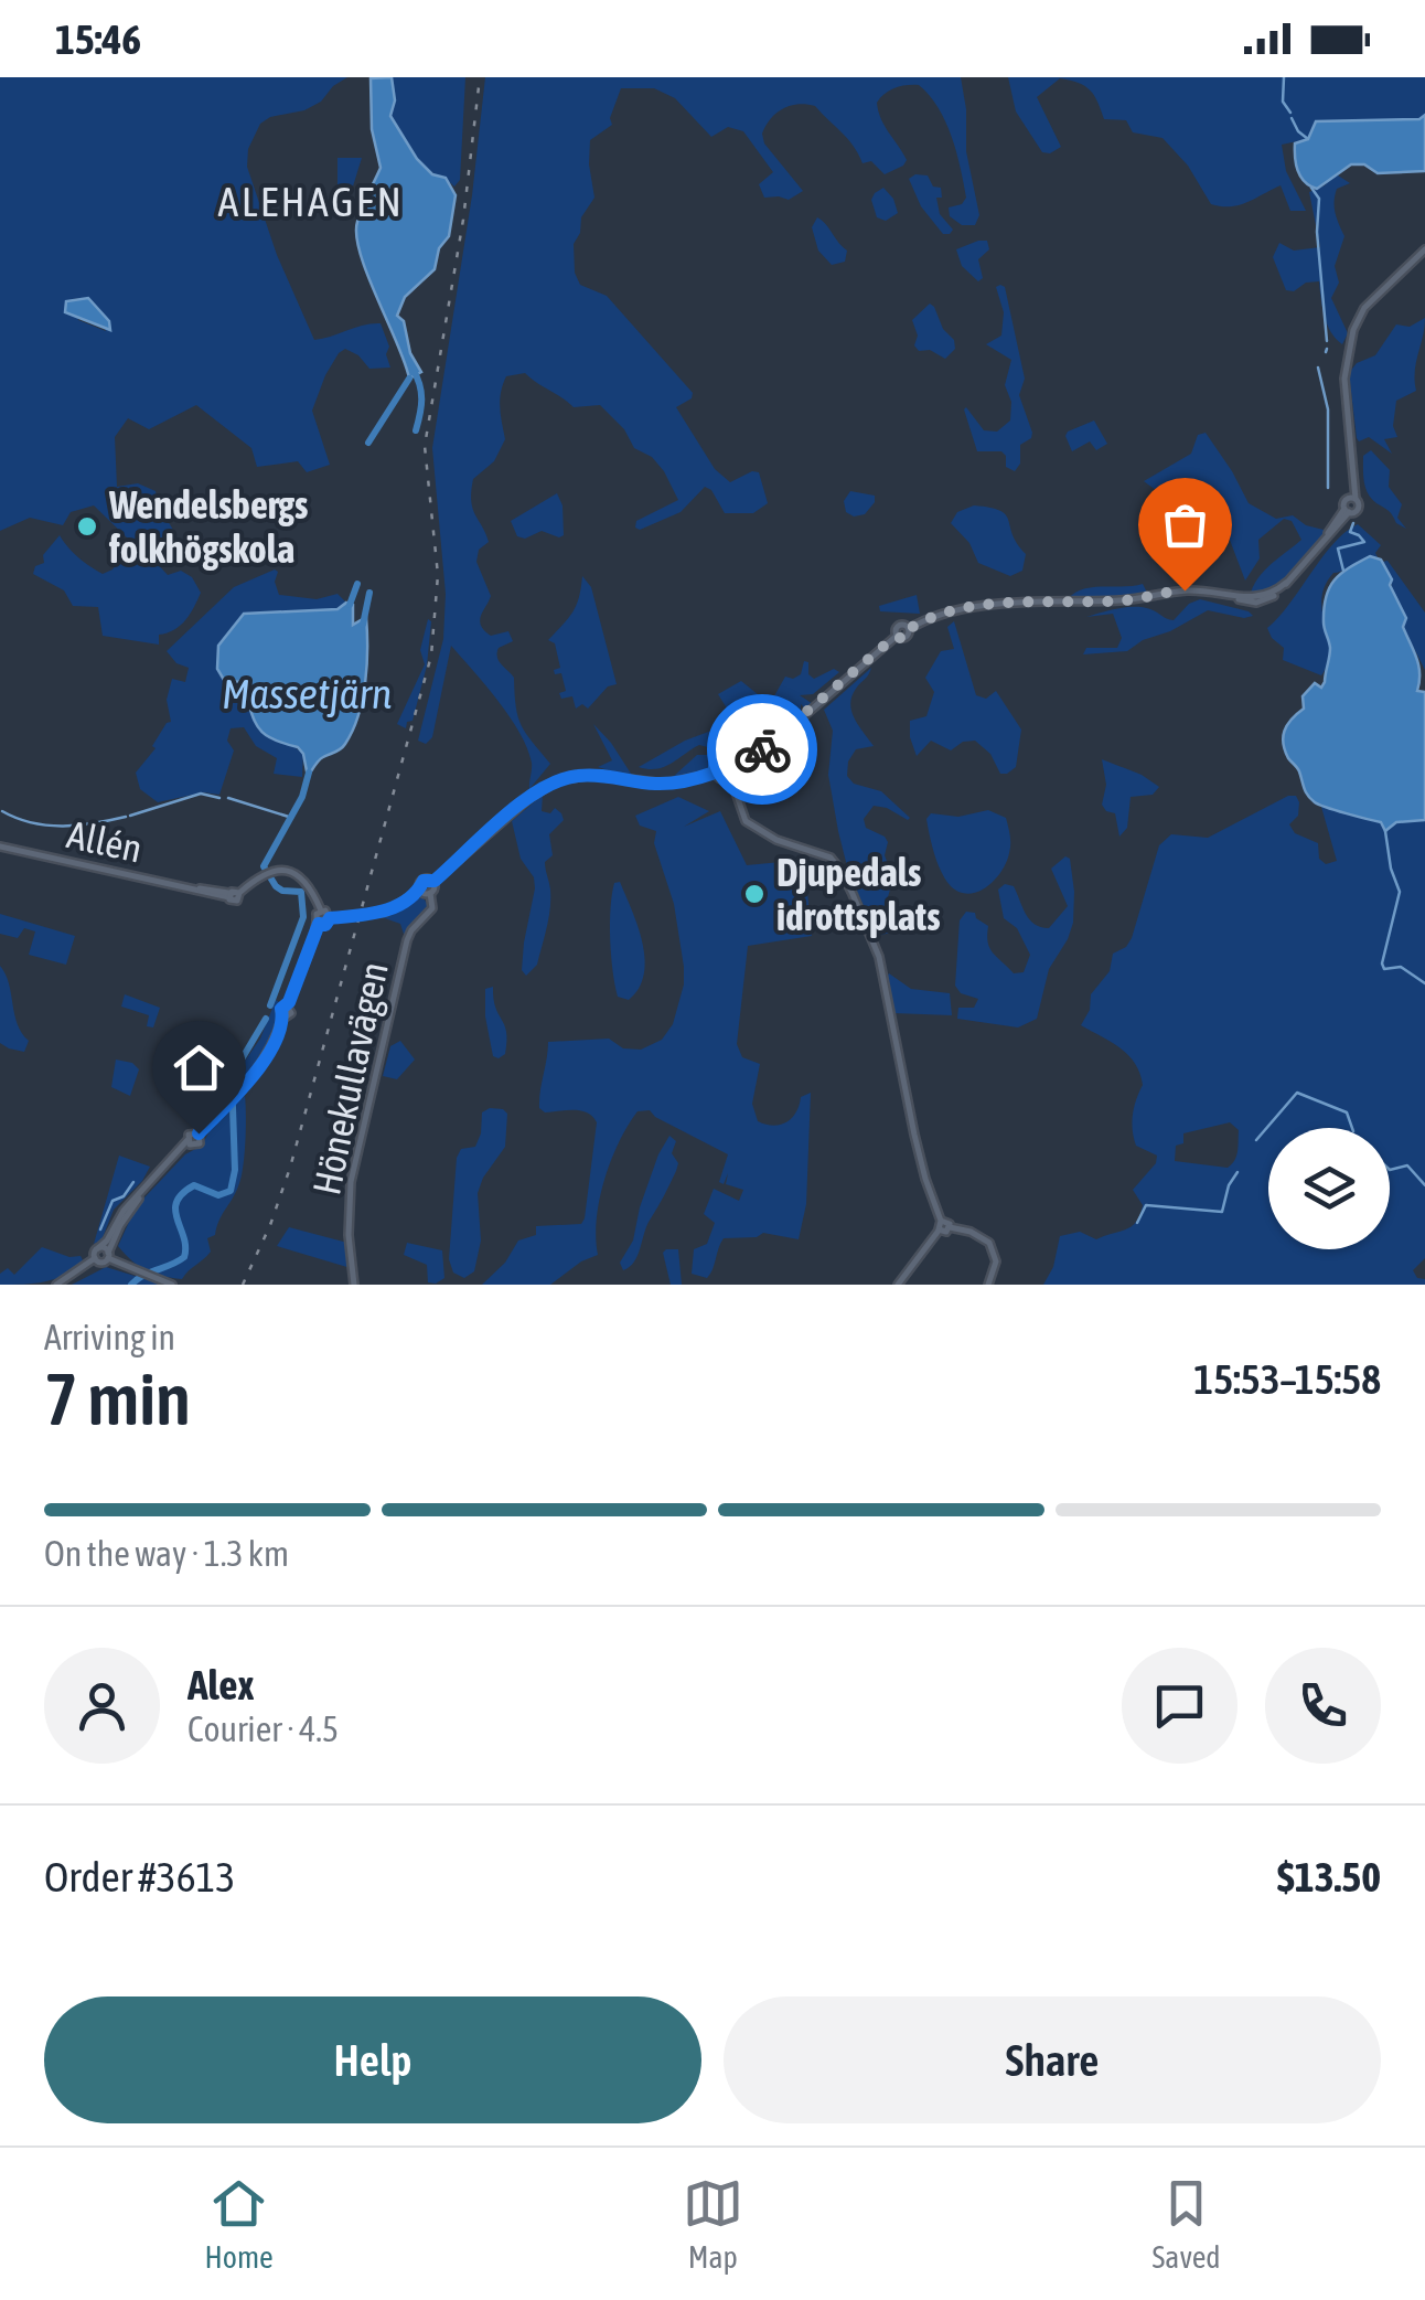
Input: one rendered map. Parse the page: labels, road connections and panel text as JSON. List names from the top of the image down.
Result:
{
  "streets": {
    "street": ["Allén", "Hönekullavägen"]
  },
  "districts": ["ALEHAGEN"],
  "water": ["Massetjärn"],
  "places": ["Wendelsbergs folkhögskola", "Djupedals idrottsplats"],
  "page": {
    "status": "15:46",
    "heading": ["7 min", "Arriving in", "15:53–15:58"],
    "panel": [
      "Alex",
      "Courier · 4.5",
      "Order #3613",
      "$13.50"
    ],
    "bar": "On the way · 1.3 km",
    "buttons": ["Help", "Share"],
    "tabs": ["Home", "Map", "Saved"]
  }
}
